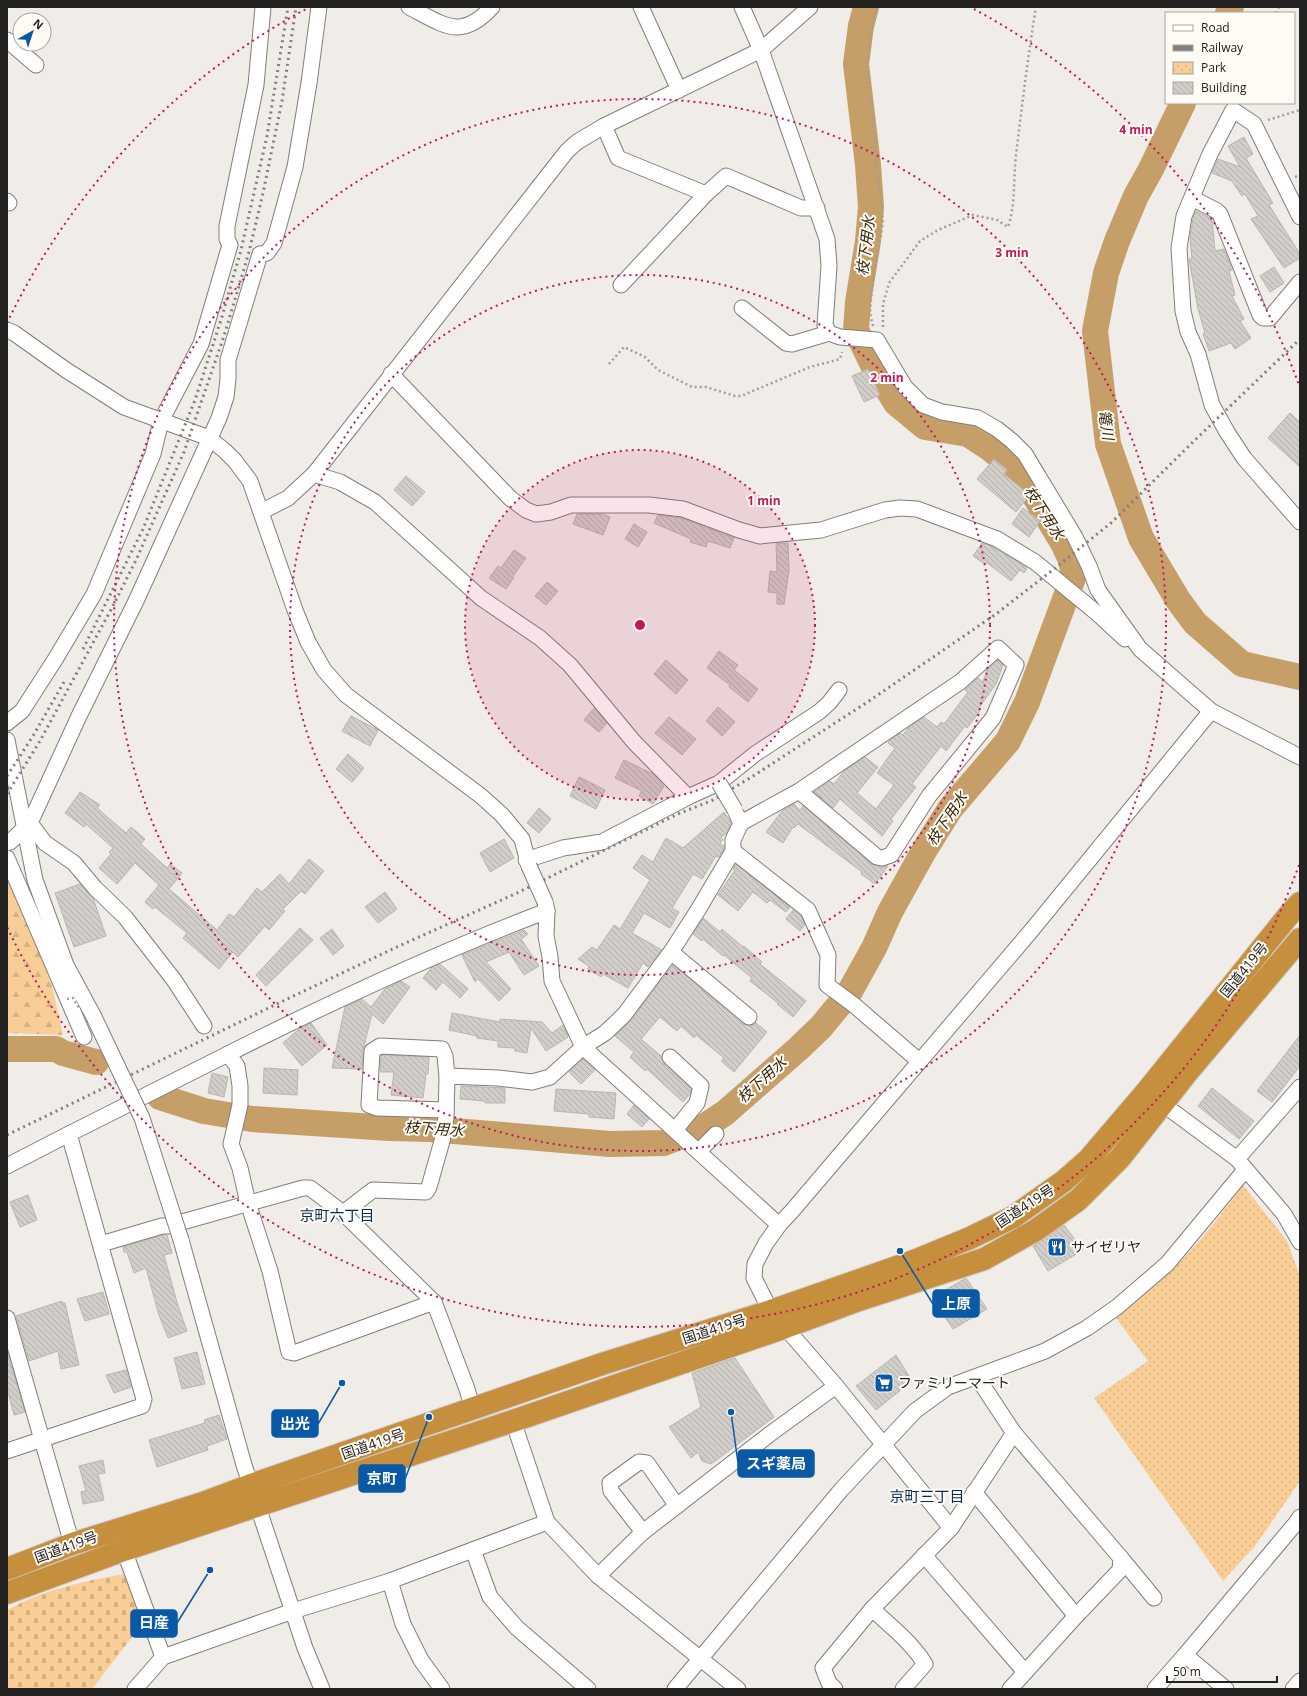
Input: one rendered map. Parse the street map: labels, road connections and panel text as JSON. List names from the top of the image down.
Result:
{
  "streets": {
    "highway": ["国道419号"]
  },
  "districts": ["京町六丁目", "京町三丁目"],
  "water": ["枝下用水", "篭川"],
  "places": {
    "restaurant": ["サイゼリヤ"],
    "other": [
      "上原",
      "出光",
      "スギ薬局",
      "京町",
      "日産"
    ],
    "supermarket": ["ファミリーマート"]
  },
  "legend": [
    "Road",
    "Railway",
    "Park",
    "Building"
  ],
  "scale_bar": "50 m",
  "north": "top right",
  "rings": [
    "4 min",
    "3 min",
    "2 min",
    "1 min"
  ]
}
